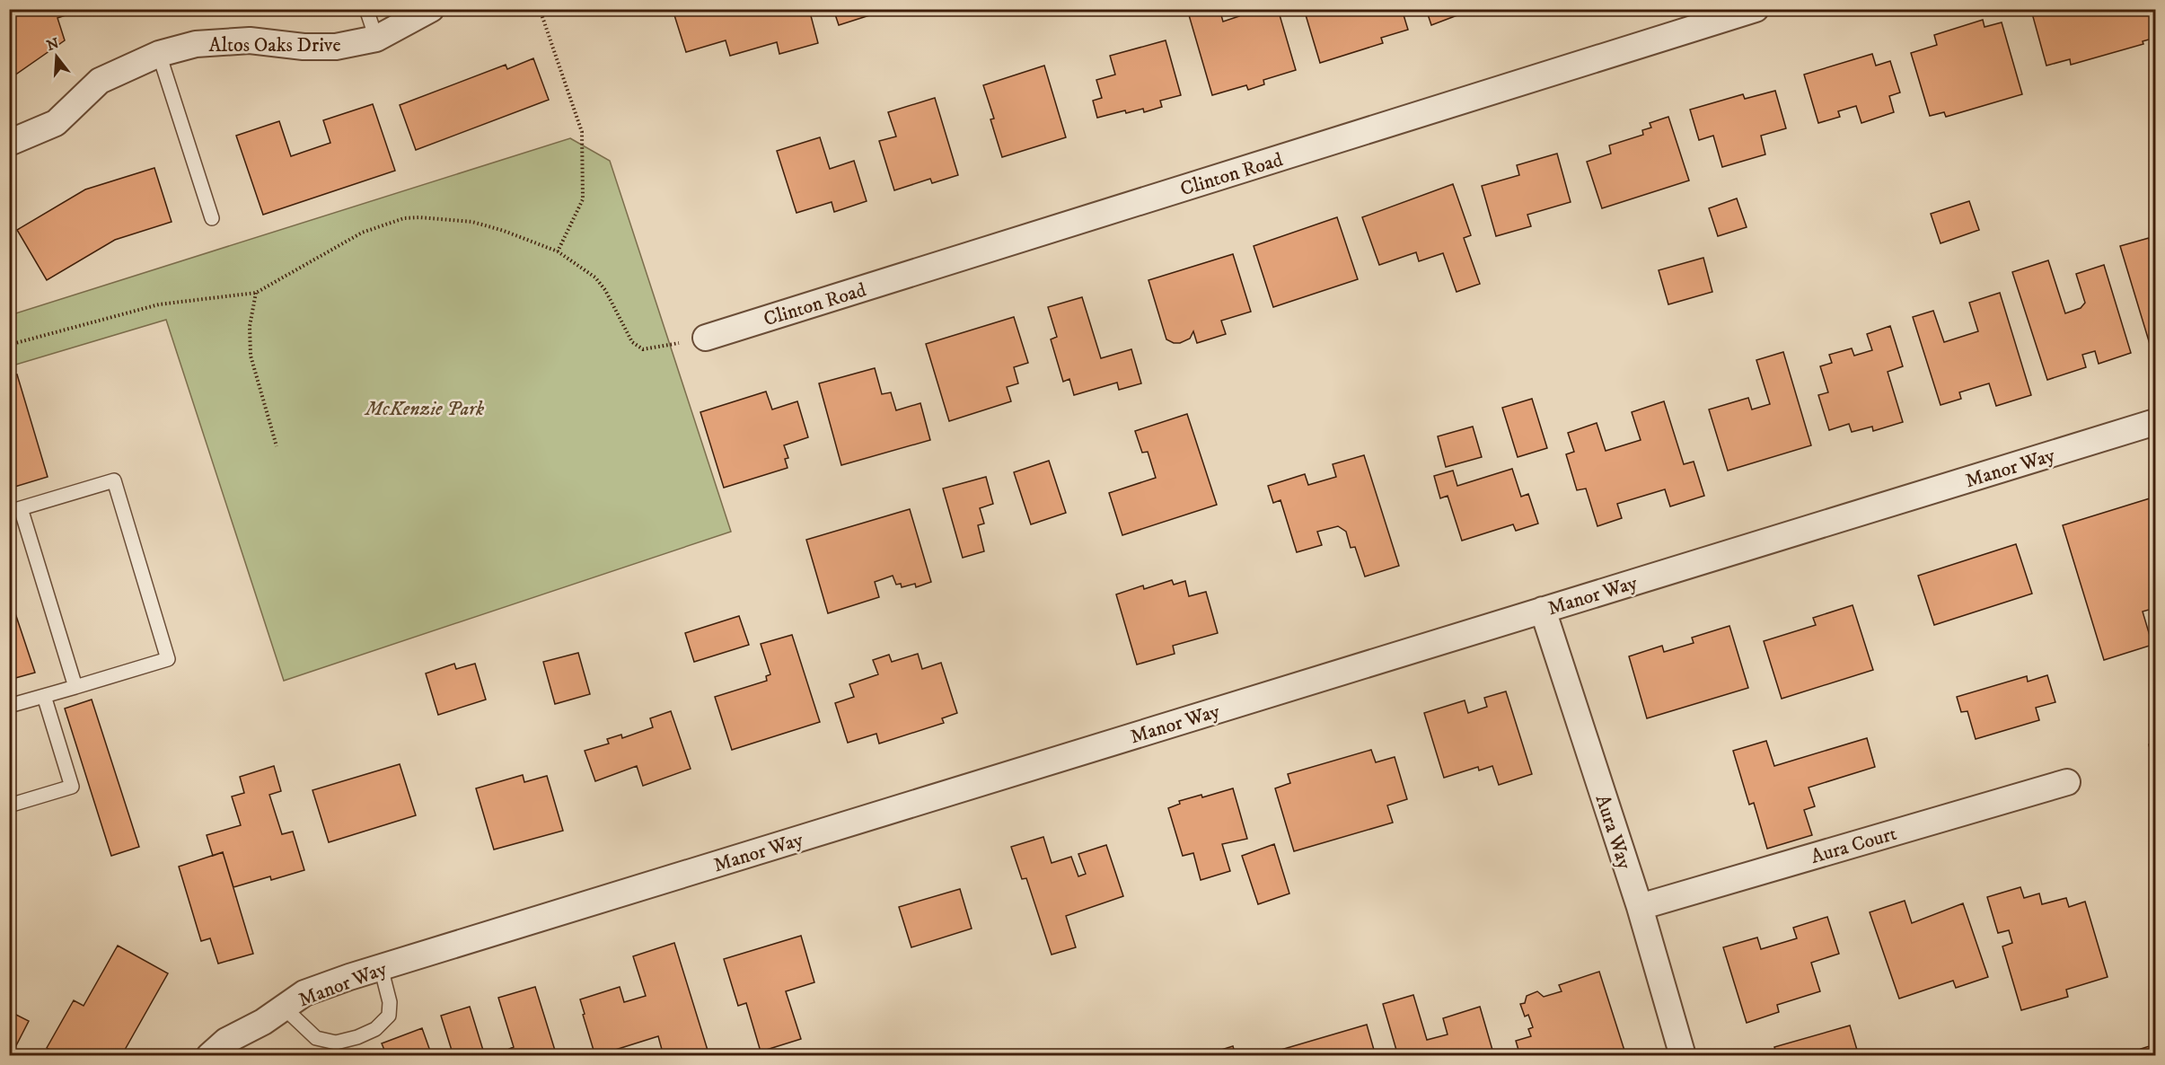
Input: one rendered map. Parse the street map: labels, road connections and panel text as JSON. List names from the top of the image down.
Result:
{
  "streets": {
    "street": [
      "Altos Oaks Drive",
      "Clinton Road",
      "Manor Way",
      "Aura Way",
      "Aura Court"
    ]
  },
  "crossings": [
    ["Manor Way", "Aura Way"],
    ["Aura Way", "Aura Court"]
  ],
  "parks": ["McKenzie Park"],
  "north": "top"
}
